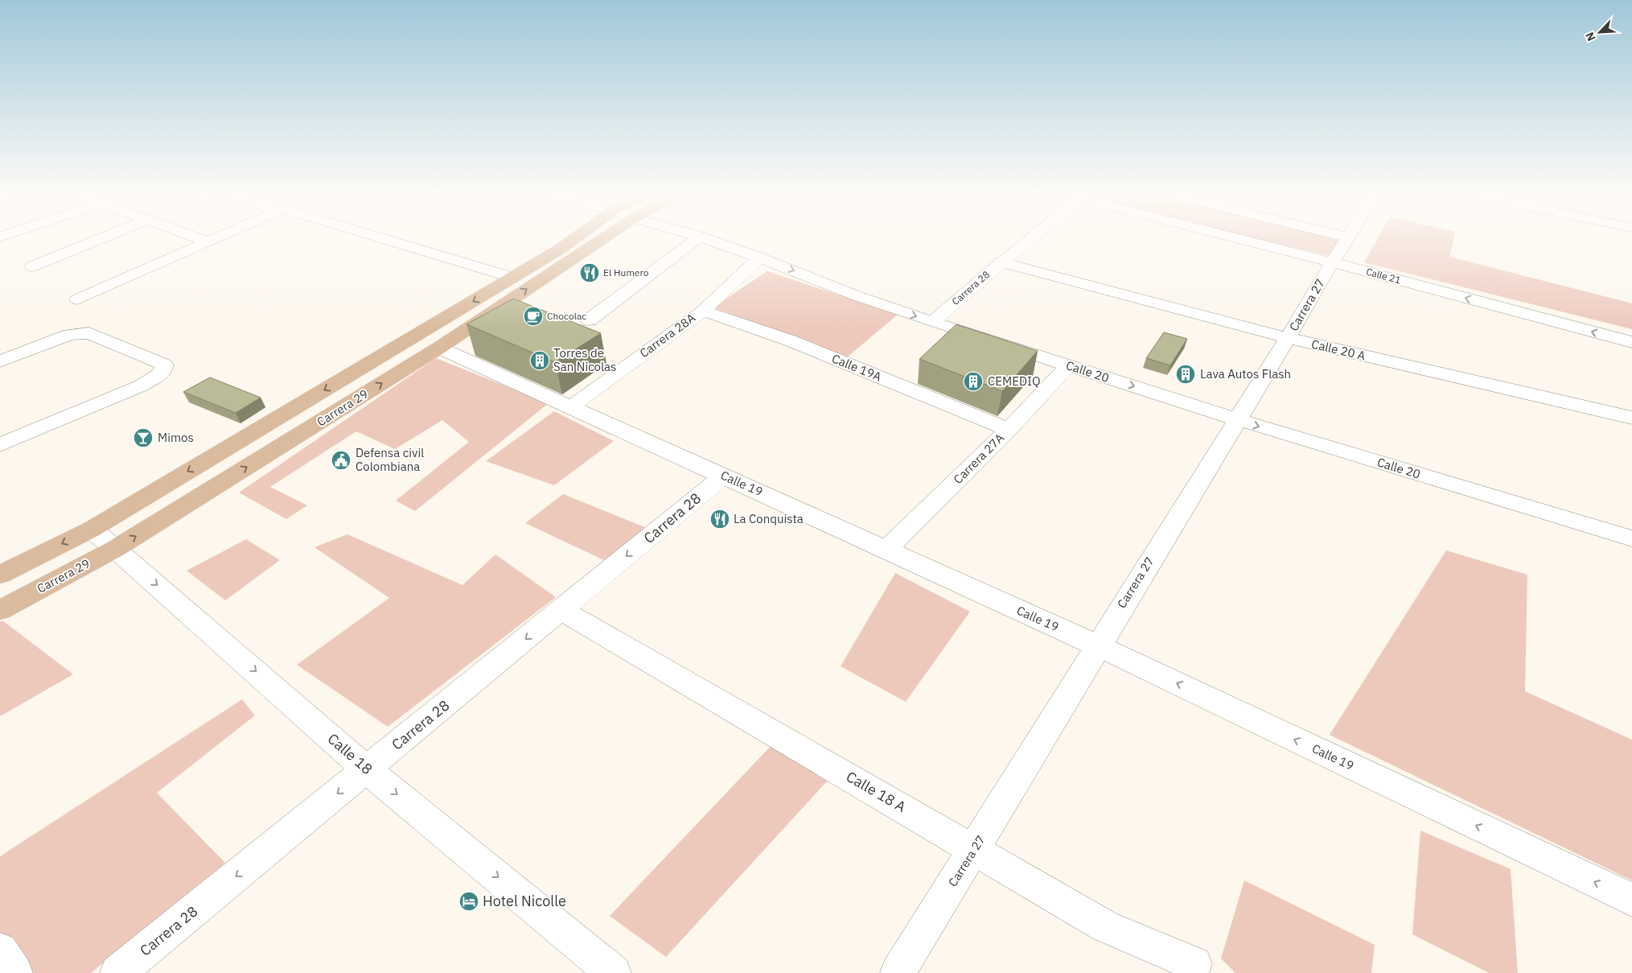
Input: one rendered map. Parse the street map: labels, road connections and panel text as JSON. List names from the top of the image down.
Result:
{
  "streets": {
    "main road": ["Carrera 29"],
    "street": [
      "Calle 21",
      "Carrera 28",
      "Carrera 27",
      "Carrera 28A",
      "Calle 20 A",
      "Calle 19A",
      "Calle 20",
      "Carrera 27A",
      "Calle 19",
      "Calle 18",
      "Calle 18 A"
    ]
  },
  "crossings": [
    ["Calle 21", "Carrera 27"],
    ["Carrera 28", "Calle 20 A"],
    ["Carrera 28", "Calle 20"],
    ["Carrera 28", "Calle 19"],
    ["Carrera 28", "Calle 18"],
    ["Carrera 28", "Calle 18 A"],
    ["Carrera 27", "Calle 20 A"],
    ["Carrera 27", "Calle 20"],
    ["Carrera 27", "Calle 19"],
    ["Carrera 27", "Calle 18 A"],
    ["Carrera 28A", "Calle 19A"],
    ["Carrera 28A", "Calle 20"],
    ["Carrera 28A", "Calle 19"],
    ["Calle 19A", "Carrera 27A"],
    ["Calle 20", "Carrera 27A"],
    ["Carrera 29", "Calle 19"],
    ["Carrera 29", "Calle 18"],
    ["Carrera 27A", "Calle 19"]
  ],
  "one_way": [
    "Calle 21",
    "Carrera 28",
    "Calle 20",
    "Calle 19",
    "Calle 18"
  ],
  "places": {
    "restaurant": ["El Humero", "La Conquista"],
    "cafe": ["Chocolac"],
    "building": ["Torres de San Nicolas", "Lava Autos Flash", "CEMEDIQ"],
    "bar": ["Mimos"],
    "public building": ["Defensa civil Colombiana"],
    "hotel": ["Hotel Nicolle"]
  },
  "north": "bottom left"
}
